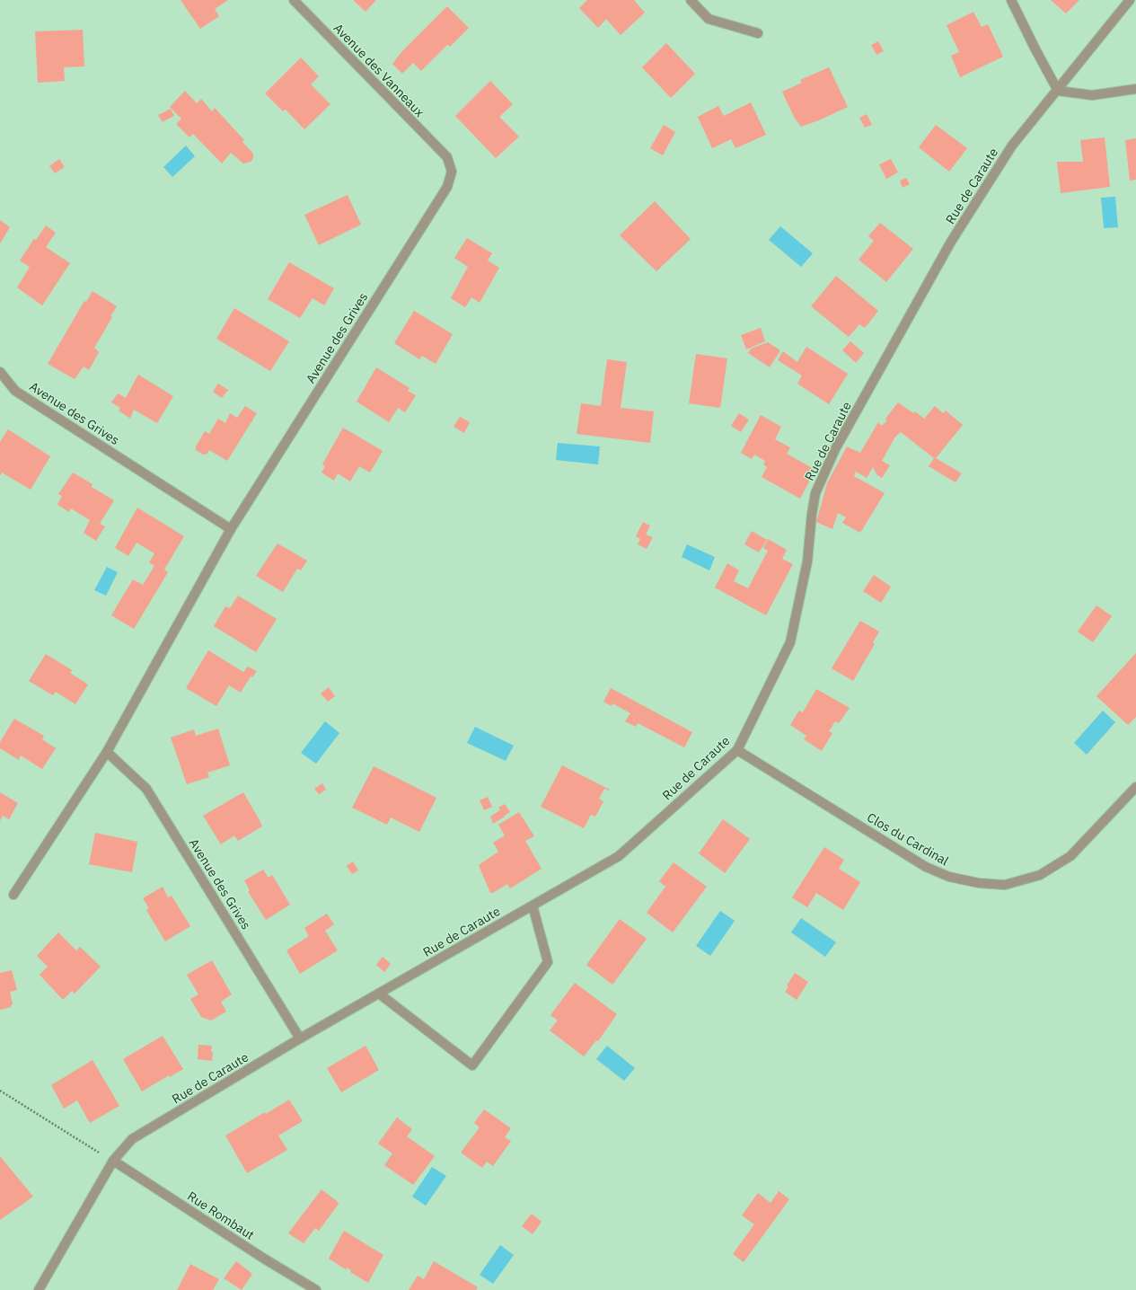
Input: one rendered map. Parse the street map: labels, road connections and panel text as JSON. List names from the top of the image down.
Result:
{
  "streets": {
    "street": [
      "Avenue des Vanneaux",
      "Rue de Caraute",
      "Avenue des Grives",
      "Clos du Cardinal",
      "Rue Rombaut"
    ]
  },
  "crossings": [
    ["Avenue des Vanneaux", "Avenue des Grives"],
    ["Rue de Caraute", "Avenue des Grives"],
    ["Rue de Caraute", "Clos du Cardinal"],
    ["Rue de Caraute", "Rue Rombaut"]
  ]
}
